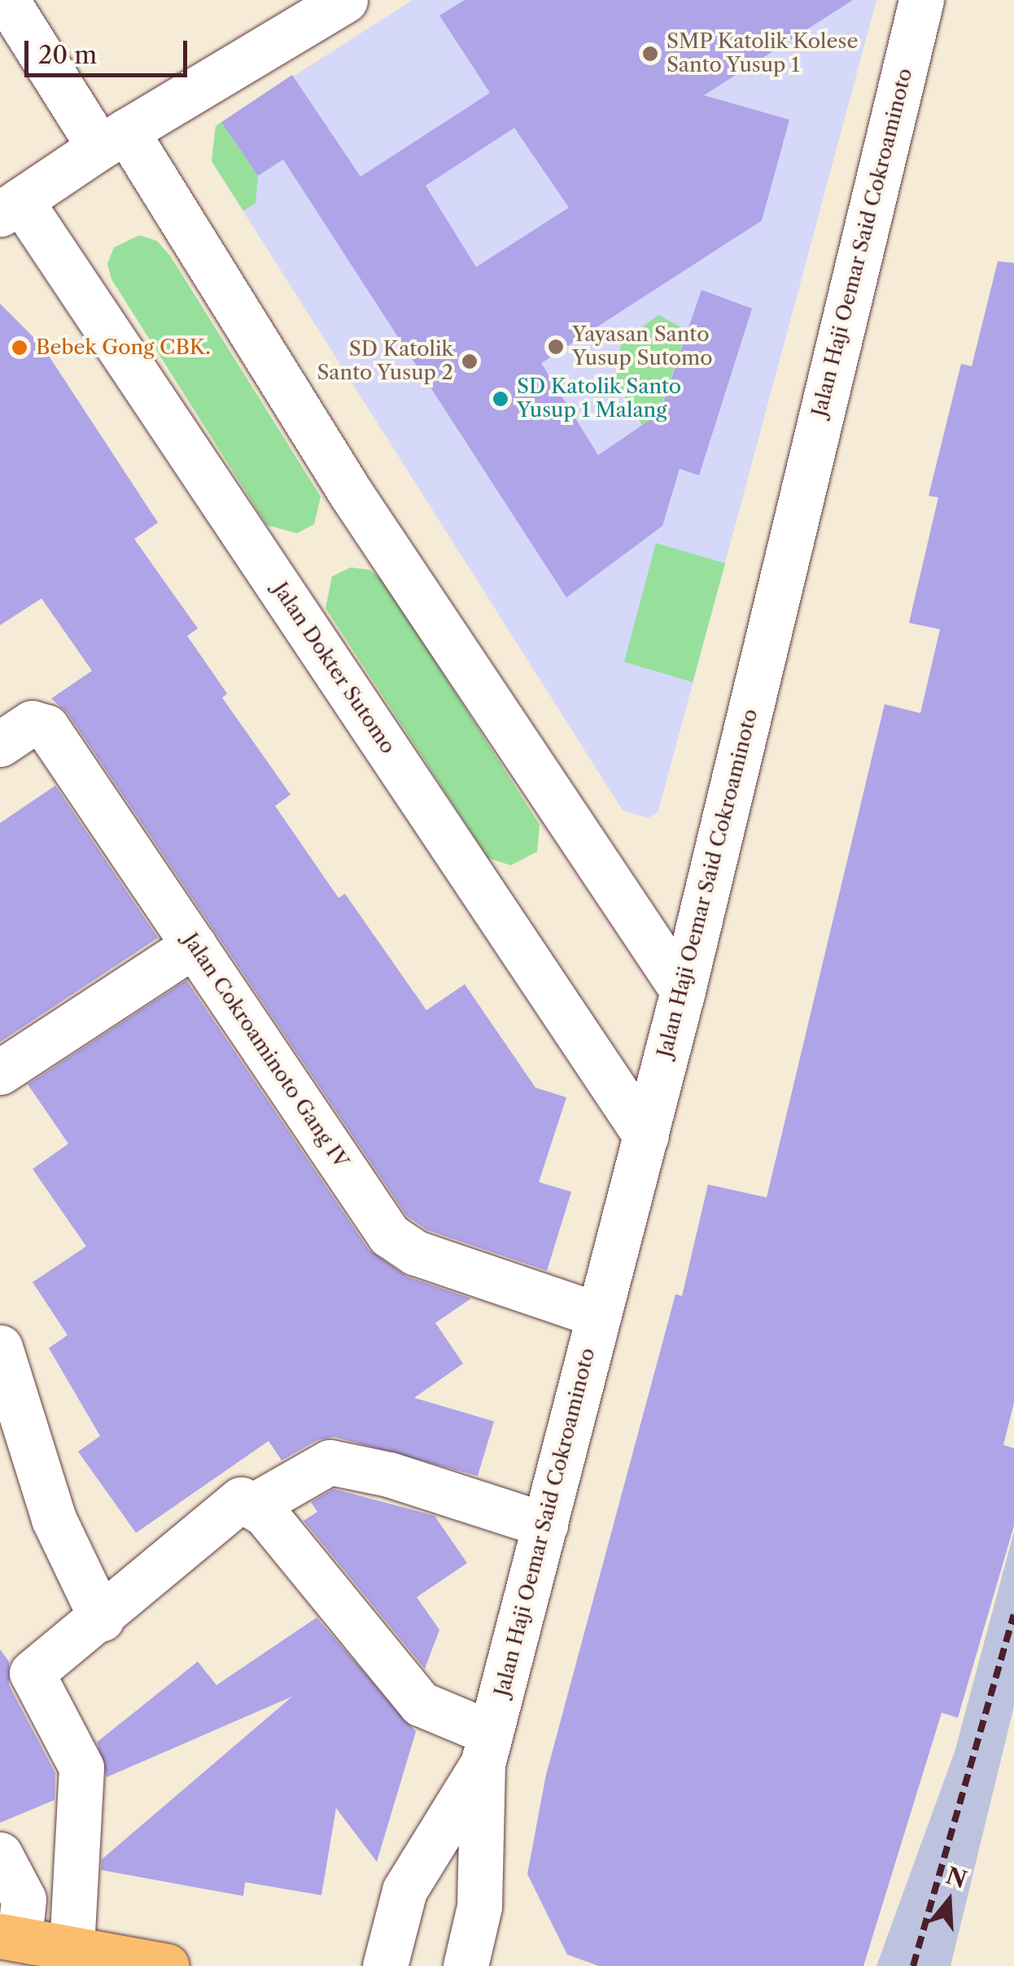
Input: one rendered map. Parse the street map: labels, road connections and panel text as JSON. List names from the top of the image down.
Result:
{
  "streets": {
    "street": ["Jalan Haji Oemar Said Cokroaminoto", "Jalan Dokter Sutomo", "Jalan Cokroaminoto Gang IV"]
  },
  "crossings": [
    ["Jalan Haji Oemar Said Cokroaminoto", "Jalan Dokter Sutomo"],
    ["Jalan Haji Oemar Said Cokroaminoto", "Jalan Cokroaminoto Gang IV"]
  ],
  "places": [
    "SMP Katolik Kolese Santo Yusup 1",
    "Yayasan Santo Yusup Sutomo",
    "Bebek Gong CBK.",
    "SD Katolik Santo Yusup 2",
    "SD Katolik Santo Yusup 1 Malang"
  ],
  "scale_bar": "20 m",
  "north": "top"
}
